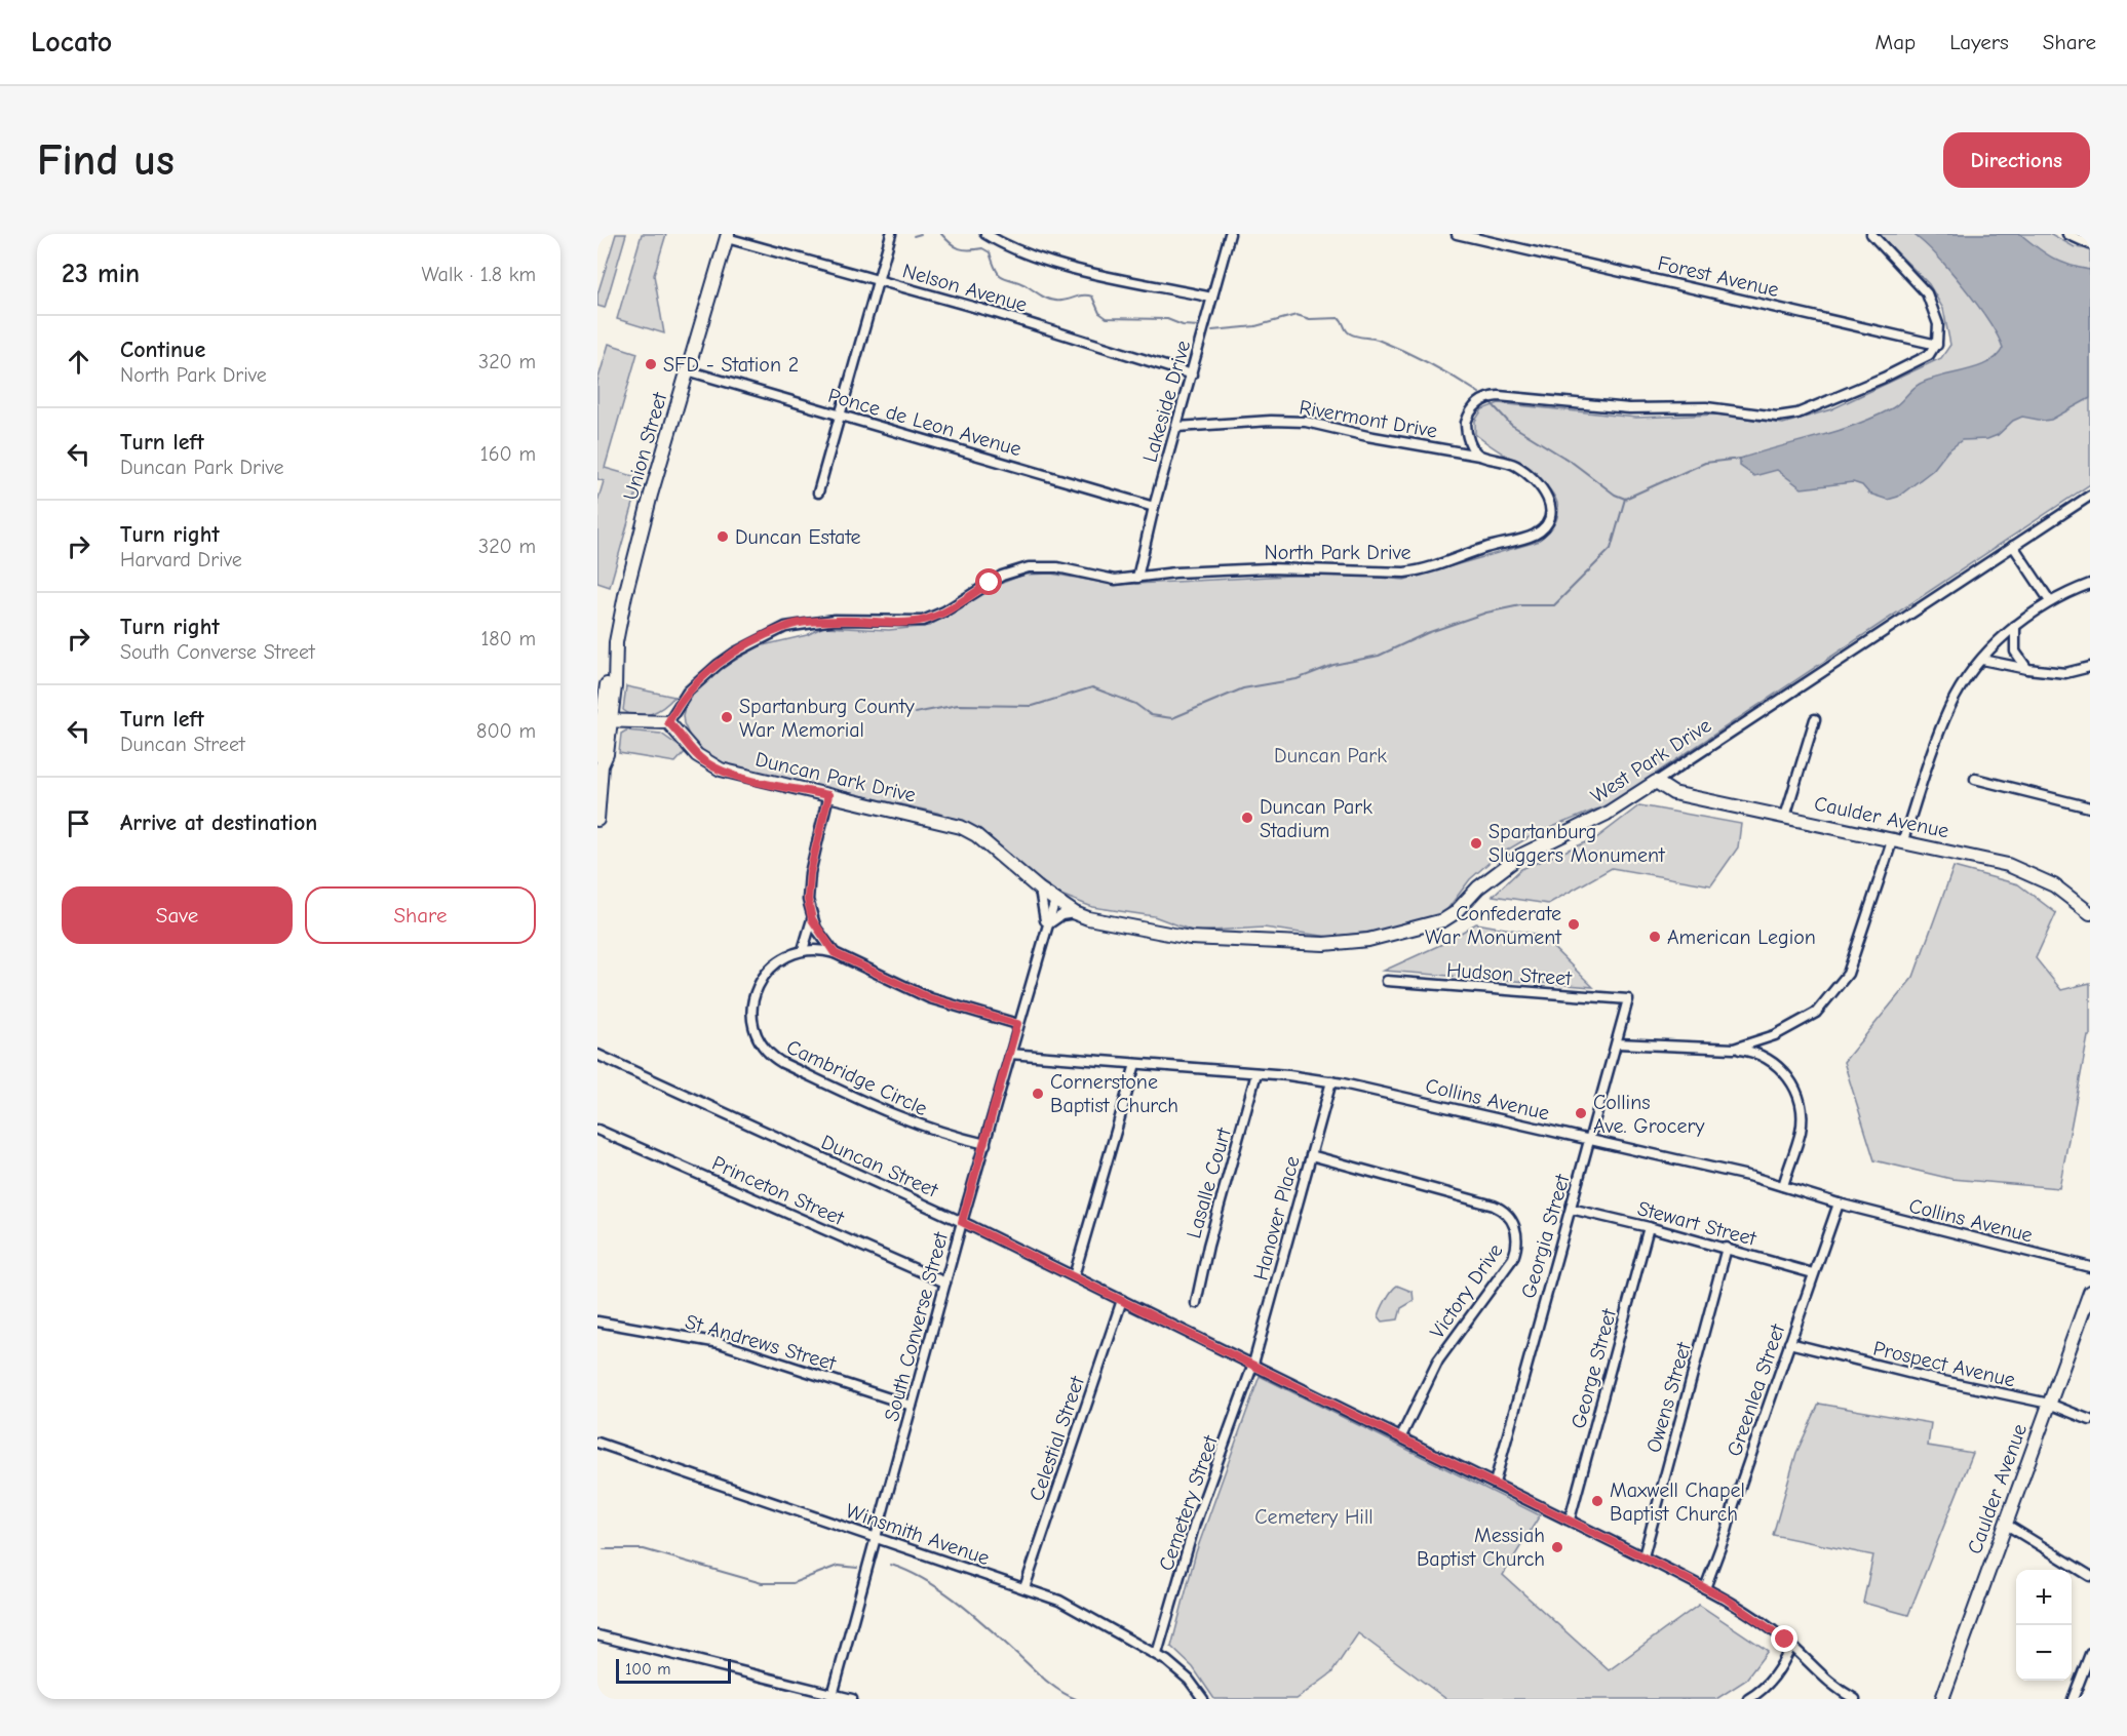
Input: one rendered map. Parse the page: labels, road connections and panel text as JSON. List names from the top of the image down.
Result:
{
  "streets": {
    "street": [
      "Forest Avenue",
      "Nelson Avenue",
      "Lakeside Drive",
      "Rivermont Drive",
      "Ponce de Leon Avenue",
      "Union Street",
      "North Park Drive",
      "West Park Drive",
      "Duncan Park Drive",
      "Caulder Avenue",
      "Hudson Street",
      "Cambridge Circle",
      "Collins Avenue",
      "Duncan Street",
      "Lasalle Court",
      "Princeton Street",
      "Hanover Place",
      "Stewart Street",
      "Georgia Street",
      "Victory Drive",
      "South Converse Street",
      "St Andrews Street",
      "Prospect Avenue",
      "George Street",
      "Greenlea Street",
      "Owens Street",
      "Celestial Street",
      "Cemetery Street",
      "Winsmith Avenue"
    ]
  },
  "crossings": [
    ["Nelson Avenue", "Lakeside Drive"],
    ["Nelson Avenue", "Union Street"],
    ["Lakeside Drive", "Rivermont Drive"],
    ["Lakeside Drive", "Ponce de Leon Avenue"],
    ["Lakeside Drive", "North Park Drive"],
    ["Rivermont Drive", "North Park Drive"],
    ["Ponce de Leon Avenue", "Union Street"],
    ["North Park Drive", "Duncan Park Drive"],
    ["West Park Drive", "Duncan Park Drive"],
    ["West Park Drive", "Caulder Avenue"],
    ["West Park Drive", "South Converse Street"],
    ["Duncan Park Drive", "South Converse Street"],
    ["Caulder Avenue", "Prospect Avenue"],
    ["Hudson Street", "Georgia Street"],
    ["Cambridge Circle", "South Converse Street"],
    ["Collins Avenue", "Lasalle Court"],
    ["Collins Avenue", "Hanover Place"],
    ["Collins Avenue", "Georgia Street"],
    ["Collins Avenue", "South Converse Street"],
    ["Collins Avenue", "Greenlea Street"],
    ["Duncan Street", "Hanover Place"],
    ["Duncan Street", "Georgia Street"],
    ["Duncan Street", "Victory Drive"],
    ["Duncan Street", "South Converse Street"],
    ["Duncan Street", "George Street"],
    ["Duncan Street", "Greenlea Street"],
    ["Duncan Street", "Owens Street"],
    ["Duncan Street", "Celestial Street"],
    ["Duncan Street", "Cemetery Street"],
    ["Princeton Street", "South Converse Street"],
    ["Hanover Place", "Victory Drive"],
    ["Hanover Place", "Cemetery Street"],
    ["Stewart Street", "Georgia Street"],
    ["Stewart Street", "George Street"],
    ["Stewart Street", "Greenlea Street"],
    ["Stewart Street", "Owens Street"],
    ["South Converse Street", "St Andrews Street"],
    ["South Converse Street", "Winsmith Avenue"],
    ["Prospect Avenue", "Greenlea Street"],
    ["Celestial Street", "Winsmith Avenue"],
    ["Cemetery Street", "Winsmith Avenue"]
  ],
  "parks": ["Duncan Park", "Cemetery Hill"],
  "places": [
    "SFD - Station 2",
    "Duncan Estate",
    "Spartanburg County War Memorial",
    "Duncan Park Stadium",
    "Spartanburg Sluggers Monument",
    "Confederate War Monument",
    "American Legion",
    "Cornerstone Baptist Church",
    "Collins Ave. Grocery",
    "Maxwell Chapel Baptist Church",
    "Messiah Baptist Church"
  ],
  "scale_bar": "100 m",
  "page": {
    "header": "Locato",
    "nav": ["Map", "Layers", "Share"],
    "buttons": [
      "Directions",
      ["Save", "Share"]
    ],
    "title": "Find us",
    "heading": ["23 min", "Walk · 1.8 km"],
    "list": [
      ["Continue", "North Park Drive", "320 m"],
      ["Turn left", "Duncan Park Drive", "160 m"],
      ["Turn right", "Harvard Drive", "320 m"],
      ["Turn right", "South Converse Street", "180 m"],
      ["Turn left", "Duncan Street", "800 m"],
      "Arrive at destination"
    ],
    "map_buttons": ["+", "−"],
    "scale": "100 m"
  }
}
